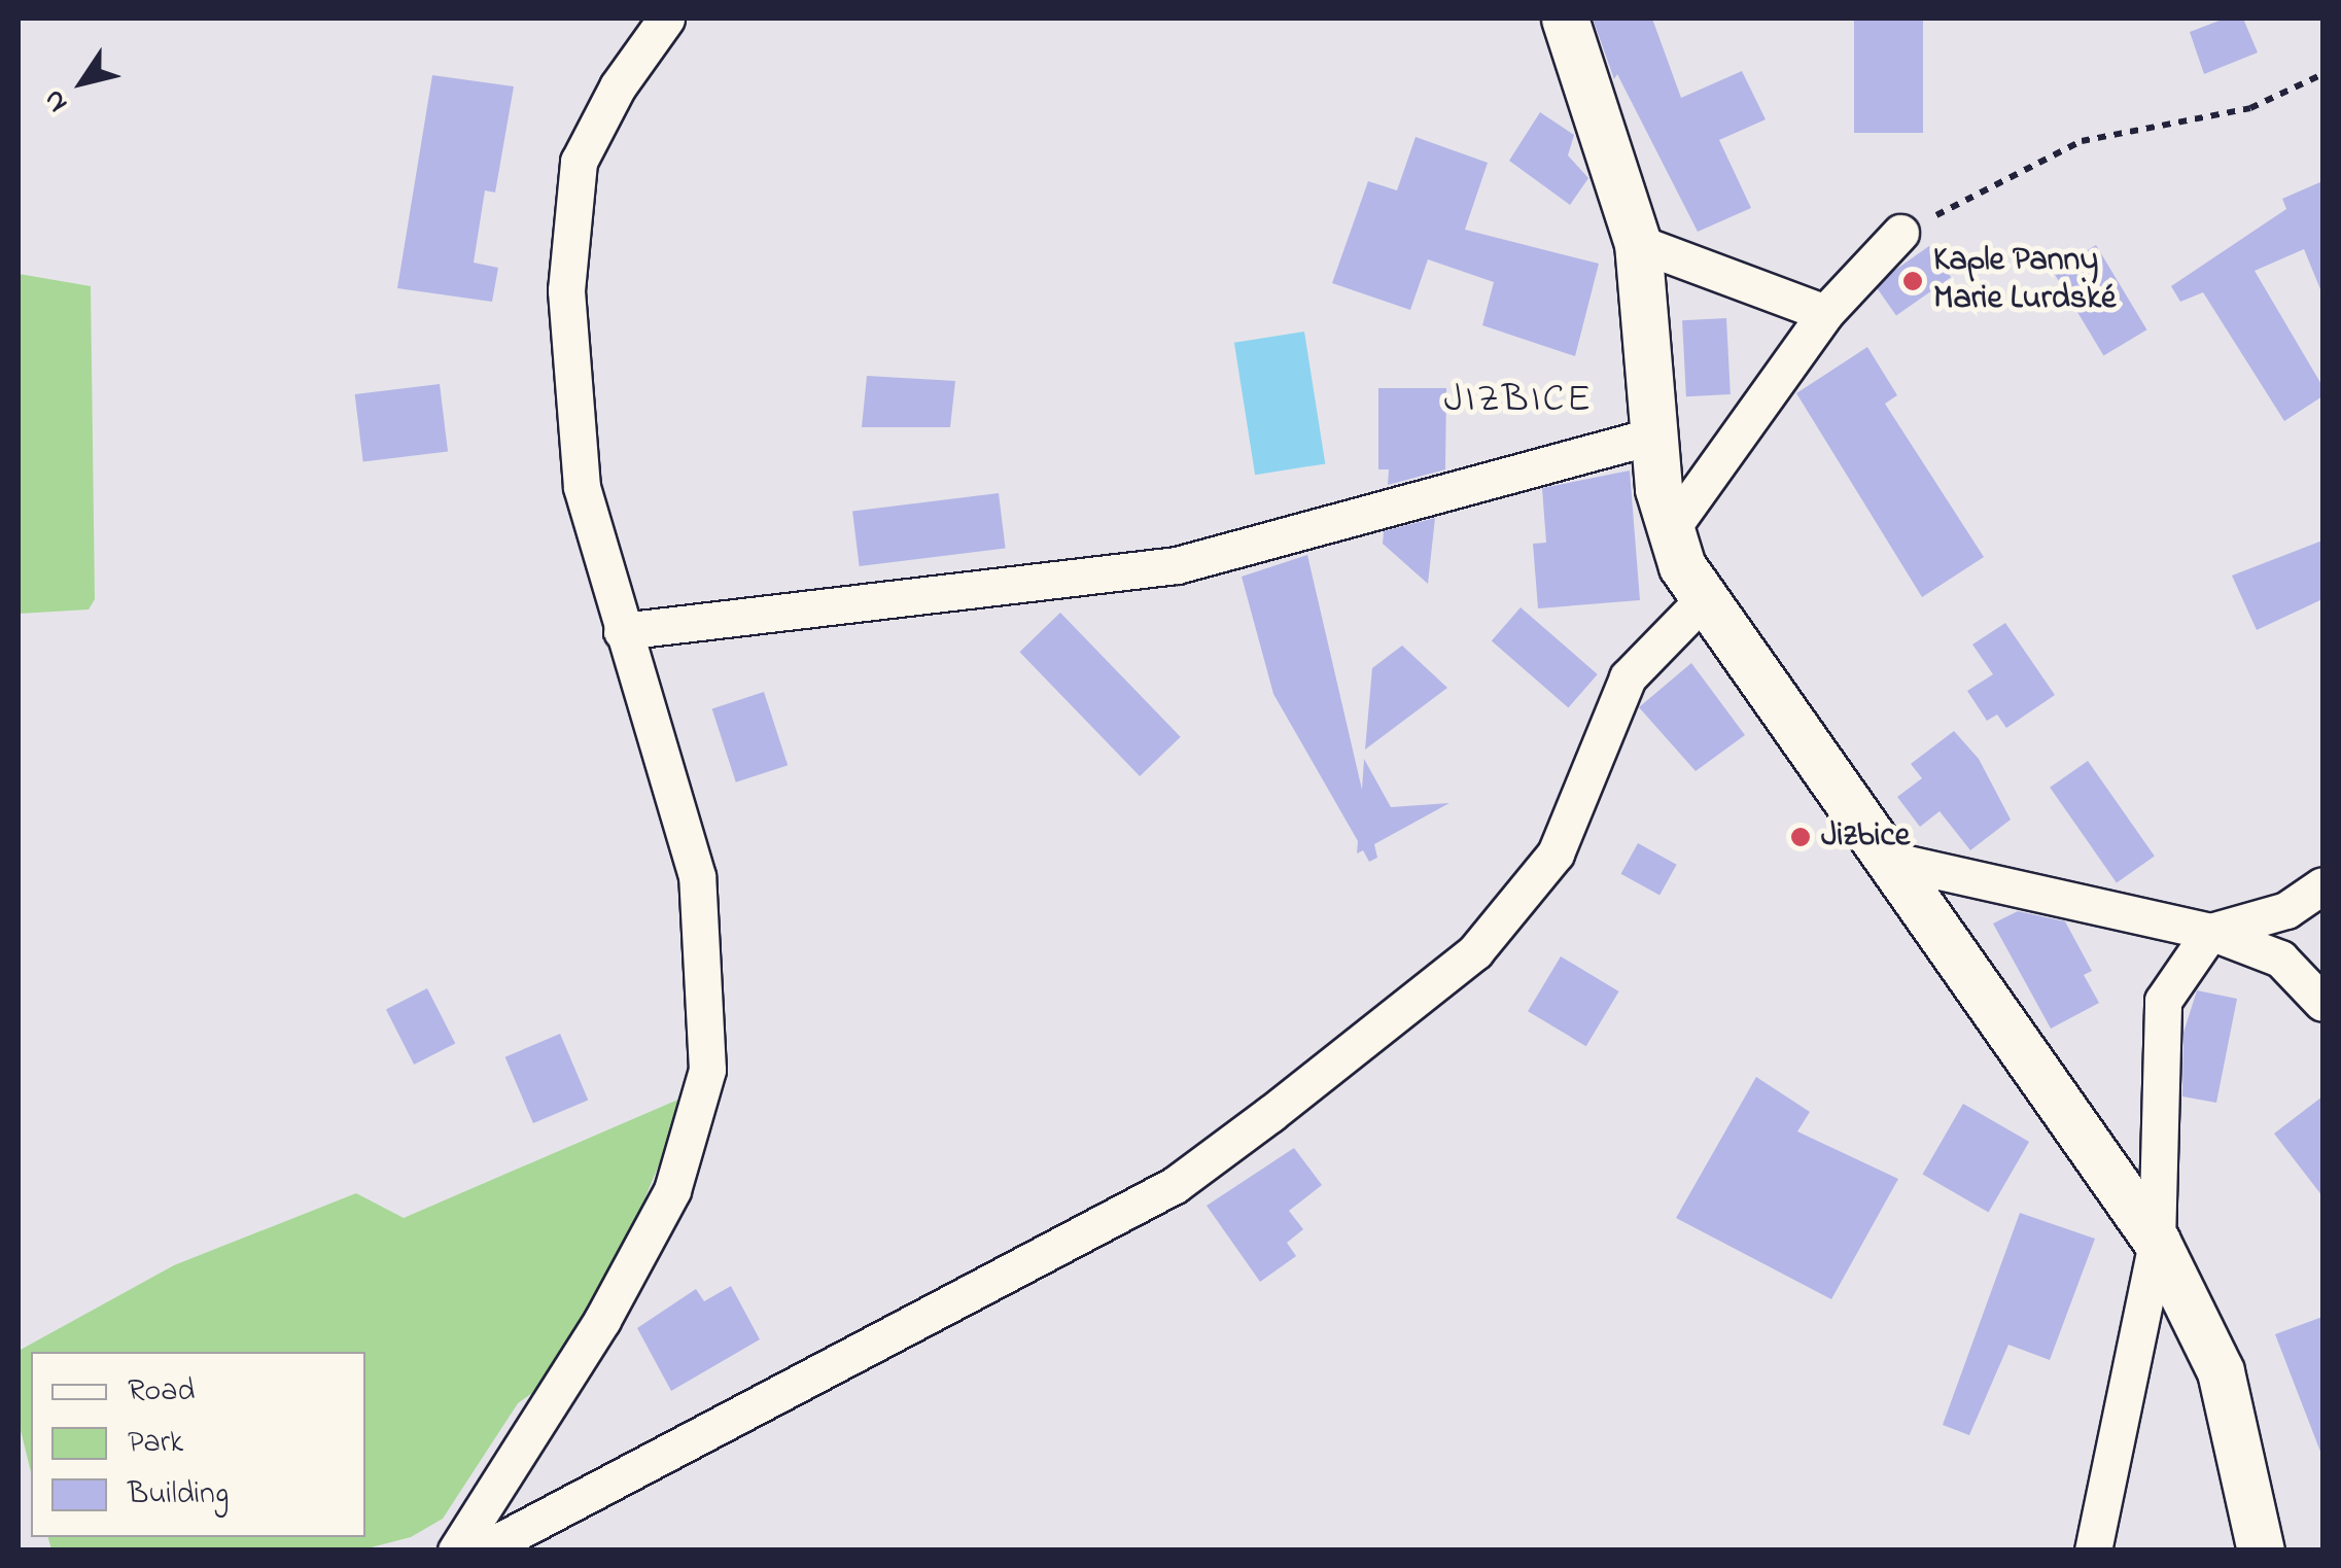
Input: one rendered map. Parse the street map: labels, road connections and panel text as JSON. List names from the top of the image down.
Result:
{
  "districts": ["JIZBICE"],
  "places": ["Kaple Panny Marie Lurdské", "Jizbice"],
  "legend": ["Road", "Park", "Building"],
  "north": "bottom left"
}
